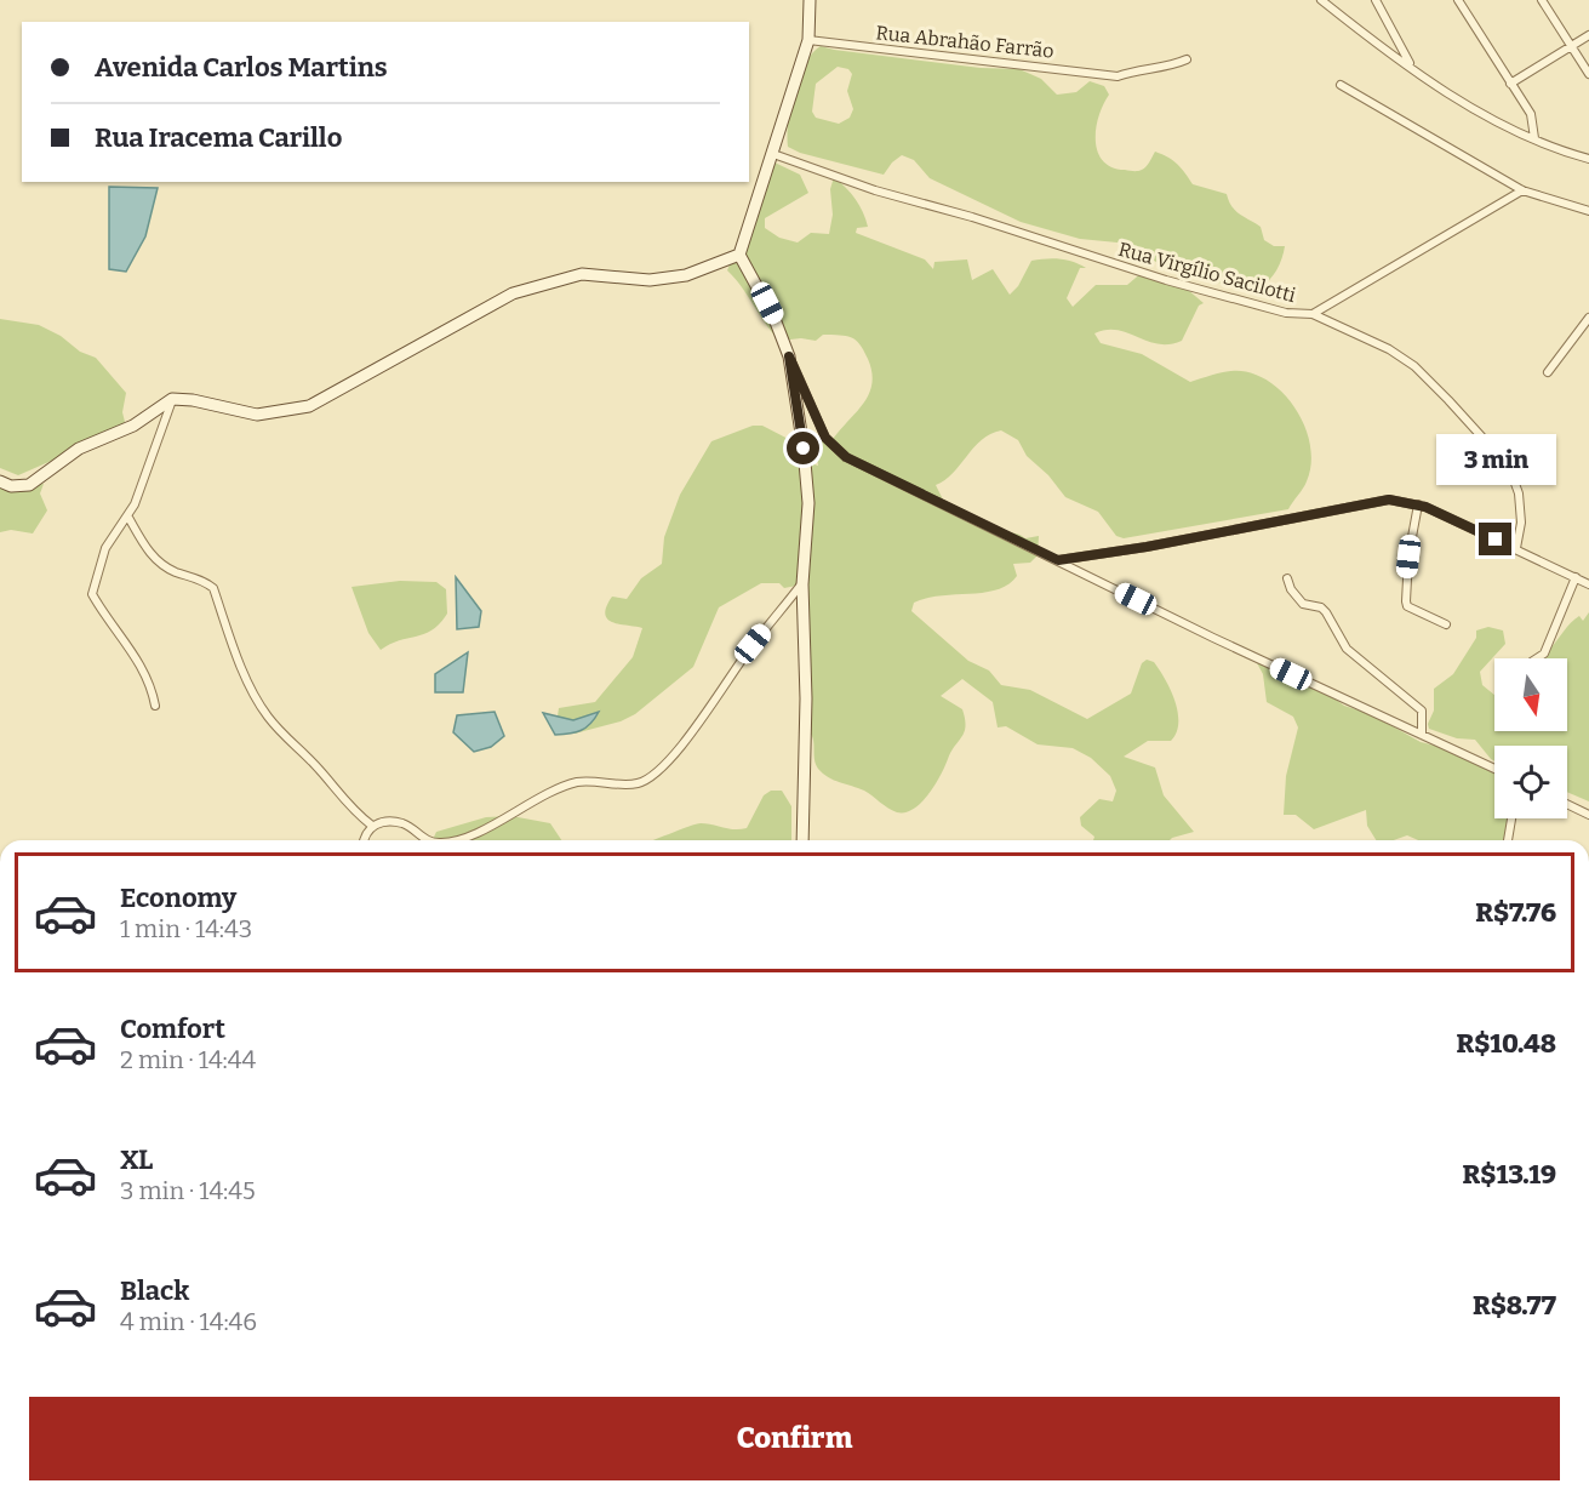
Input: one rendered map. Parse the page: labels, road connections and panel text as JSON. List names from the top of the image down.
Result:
{
  "streets": {
    "street": ["Rua Abrahão Farrão", "Rua Virgílio Sacilotti"]
  },
  "north": "bottom",
  "page": {
    "banner": ["Avenida Carlos Martins", "Rua Iracema Carillo"],
    "bubble": "3 min",
    "list": [
      {
        "name": "Economy",
        "note": "1 min · 14:43",
        "value": "R$7.76"
      },
      {
        "name": "Comfort",
        "note": "2 min · 14:44",
        "value": "R$10.48"
      },
      {
        "name": "XL",
        "note": "3 min · 14:45",
        "value": "R$13.19"
      },
      {
        "name": "Black",
        "note": "4 min · 14:46",
        "value": "R$8.77"
      }
    ],
    "buttons": "Confirm"
  }
}
